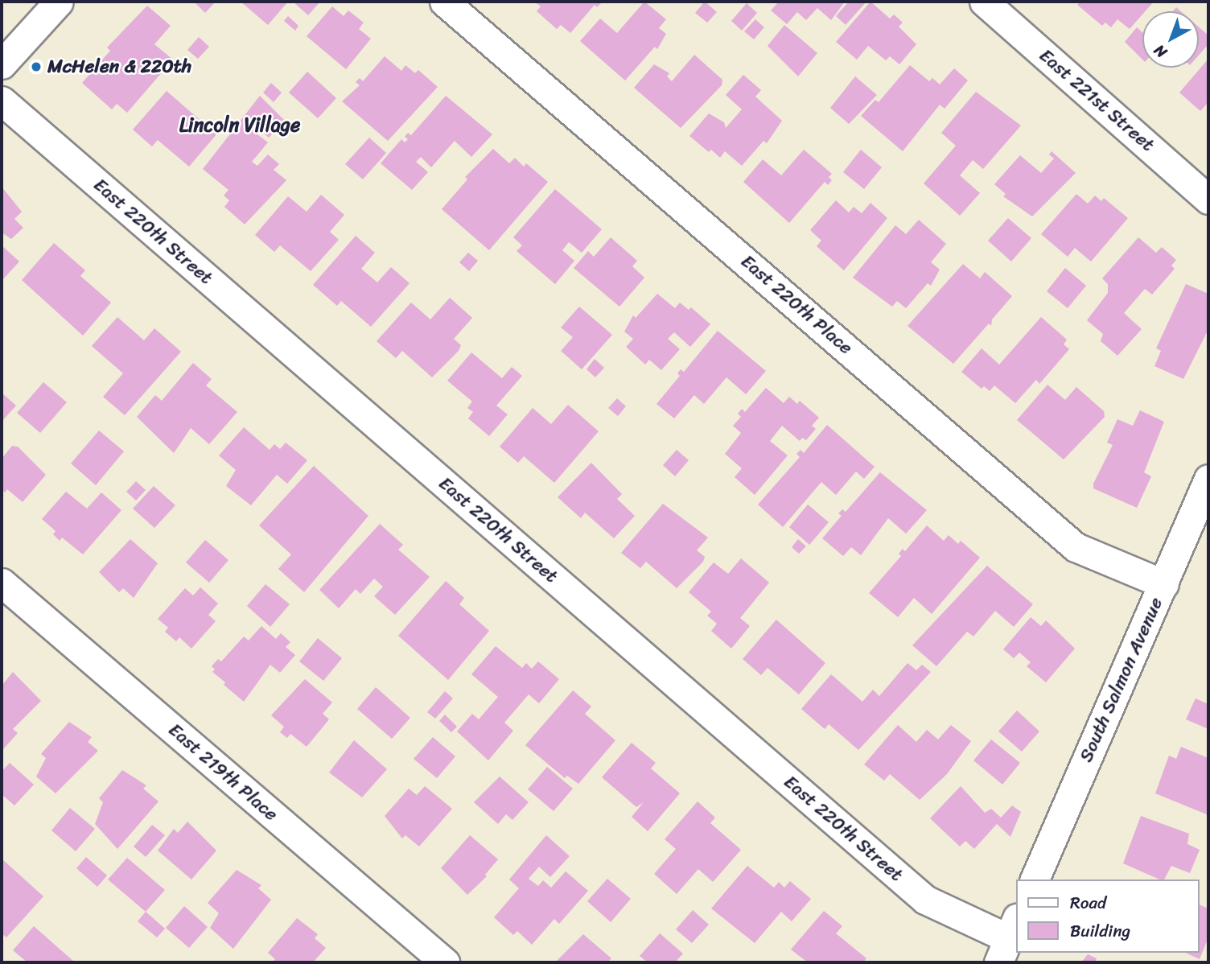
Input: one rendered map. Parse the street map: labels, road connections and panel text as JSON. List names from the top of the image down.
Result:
{
  "streets": {
    "street": [
      "East 221st Street",
      "East 220th Street",
      "East 220th Place",
      "South Salmon Avenue",
      "East 219th Place"
    ]
  },
  "crossings": [
    ["East 220th Place", "South Salmon Avenue"]
  ],
  "districts": ["Lincoln Village"],
  "places": ["McHelen & 220th"],
  "legend": ["Road", "Building"],
  "north": "bottom left"
}
